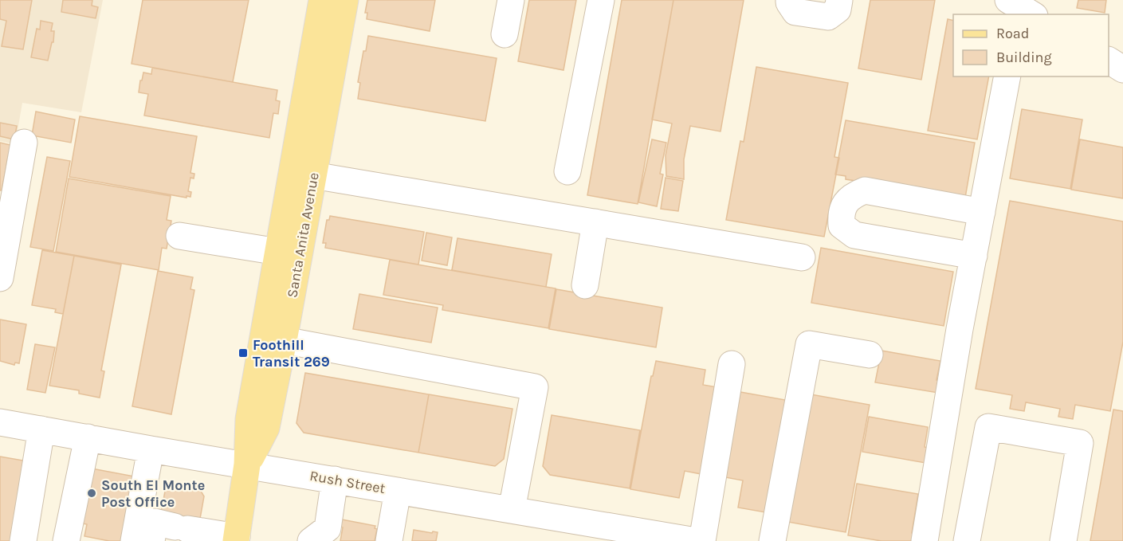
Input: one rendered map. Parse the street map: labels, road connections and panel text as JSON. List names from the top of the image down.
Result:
{
  "streets": {
    "main road": ["Santa Anita Avenue"],
    "street": ["Rush Street"]
  },
  "crossings": [
    ["Santa Anita Avenue", "Rush Street"]
  ],
  "places": {
    "transit": ["Foothill Transit 269"],
    "other": ["South El Monte Post Office"]
  },
  "legend": ["Road", "Building"]
}
